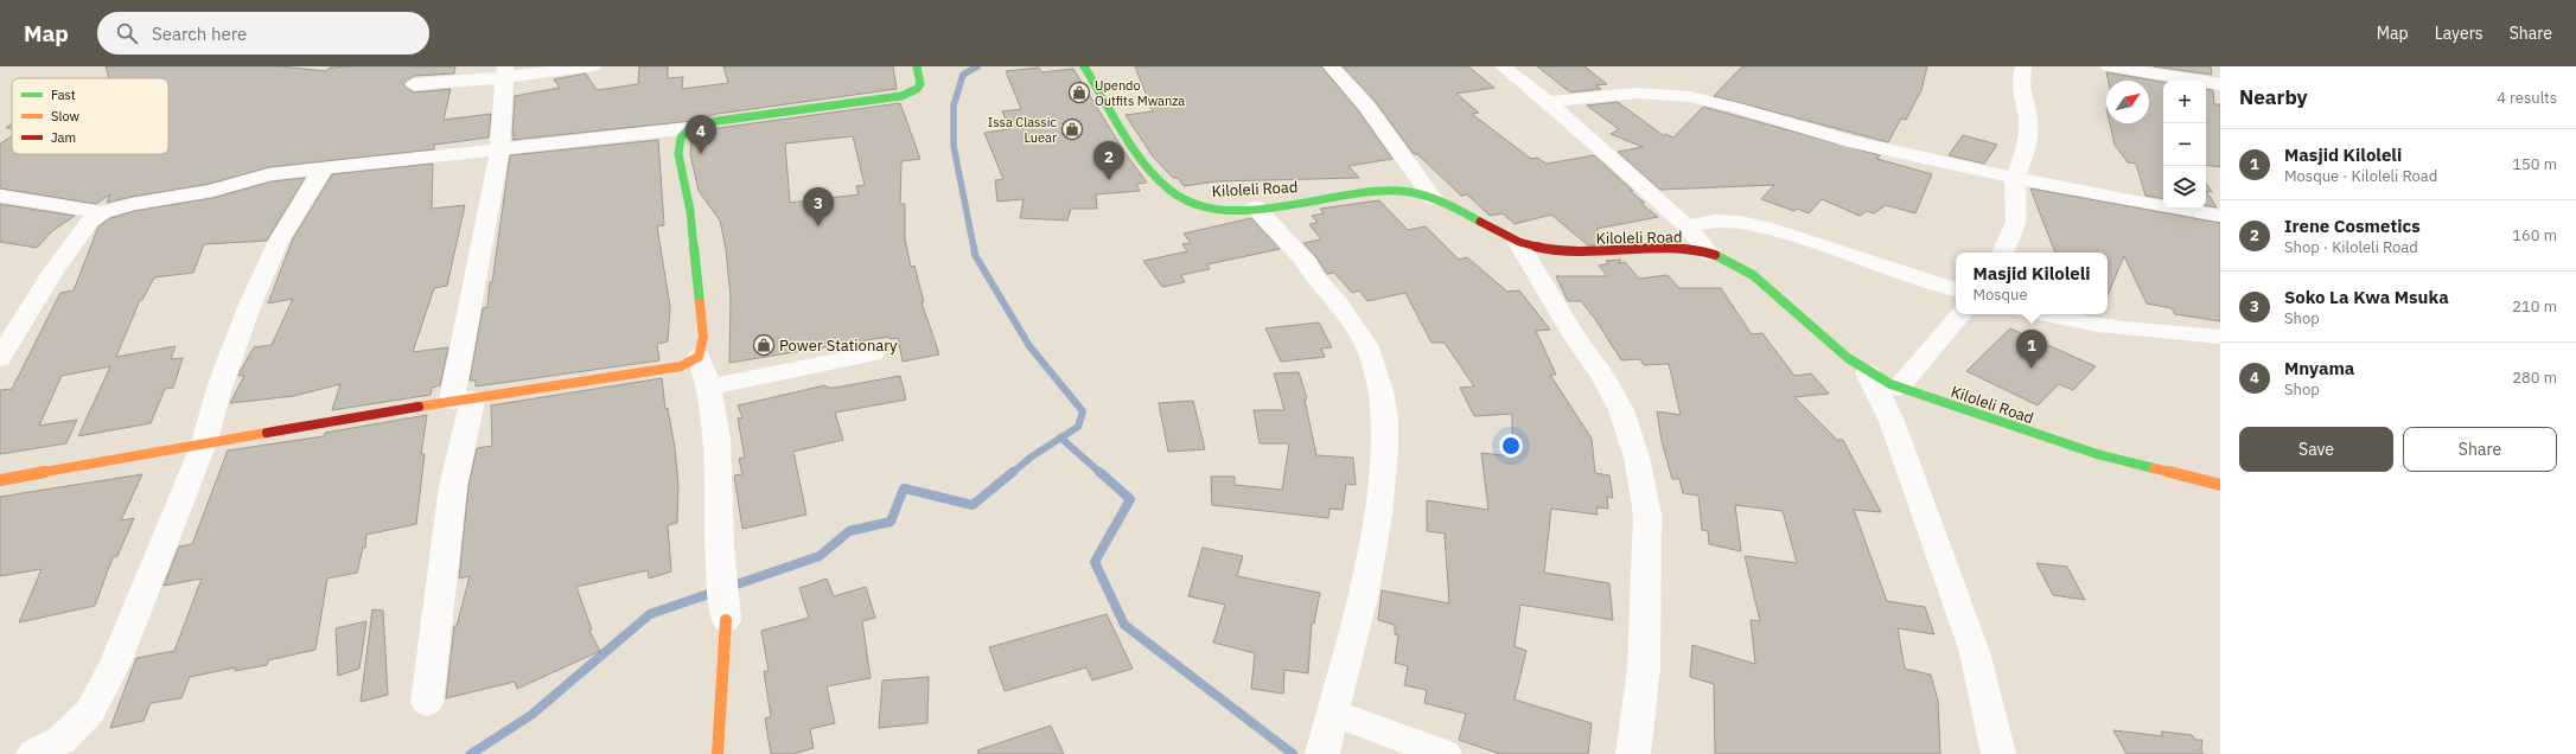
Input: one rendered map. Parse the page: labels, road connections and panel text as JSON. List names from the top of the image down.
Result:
{
  "streets": {
    "main road": ["Kiloleli Road"]
  },
  "places": {
    "shop": ["Upendo Outfits Mwanza", "Issa Classic Luear", "Power Stationary"]
  },
  "legend": ["Fast", "Slow", "Jam"],
  "north": "top right",
  "page": {
    "header": "Map",
    "search": "Search here",
    "nav": ["Map", "Layers", "Share"],
    "heading": ["Nearby", "4 results"],
    "map_buttons": ["+", "−"],
    "pins": [
      "4",
      "2",
      "3",
      "1"
    ],
    "list": [
      {
        "mark": "1",
        "name": "Masjid Kiloleli",
        "note": "Mosque · Kiloleli Road",
        "value": "150 m"
      },
      {
        "mark": "2",
        "name": "Irene Cosmetics",
        "note": "Shop · Kiloleli Road",
        "value": "160 m"
      },
      {
        "mark": "3",
        "name": "Soko La Kwa Msuka",
        "note": "Shop",
        "value": "210 m"
      },
      {
        "mark": "4",
        "name": "Mnyama",
        "note": "Shop",
        "value": "280 m"
      }
    ],
    "popup": ["Masjid Kiloleli", "Mosque"],
    "buttons": ["Save", "Share"]
  }
}
